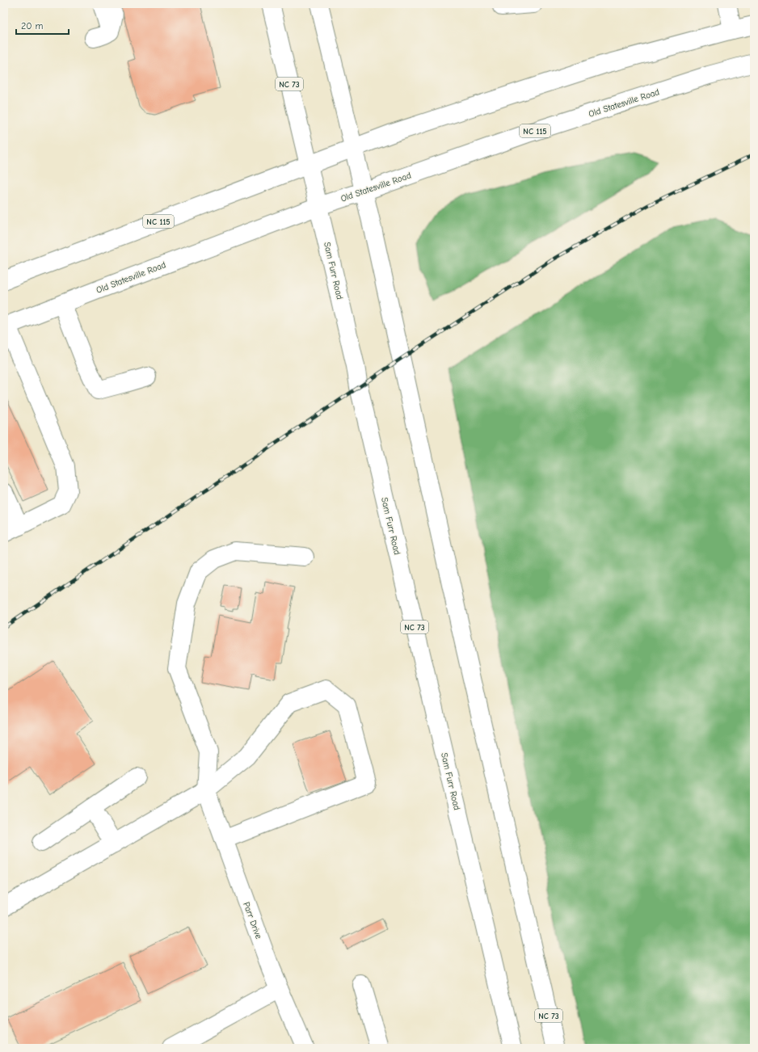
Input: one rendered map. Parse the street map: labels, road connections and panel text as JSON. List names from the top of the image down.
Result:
{
  "streets": {
    "main road": [
      "NC 73",
      "Old Statesville Road",
      "NC 115",
      "Sam Furr Road",
      "Parr Drive"
    ]
  },
  "crossings": [
    ["NC 73", "Old Statesville Road"],
    ["NC 73", "NC 115"],
    ["Old Statesville Road", "Sam Furr Road"],
    ["NC 115", "Sam Furr Road"]
  ],
  "scale_bar": "20 m"
}
